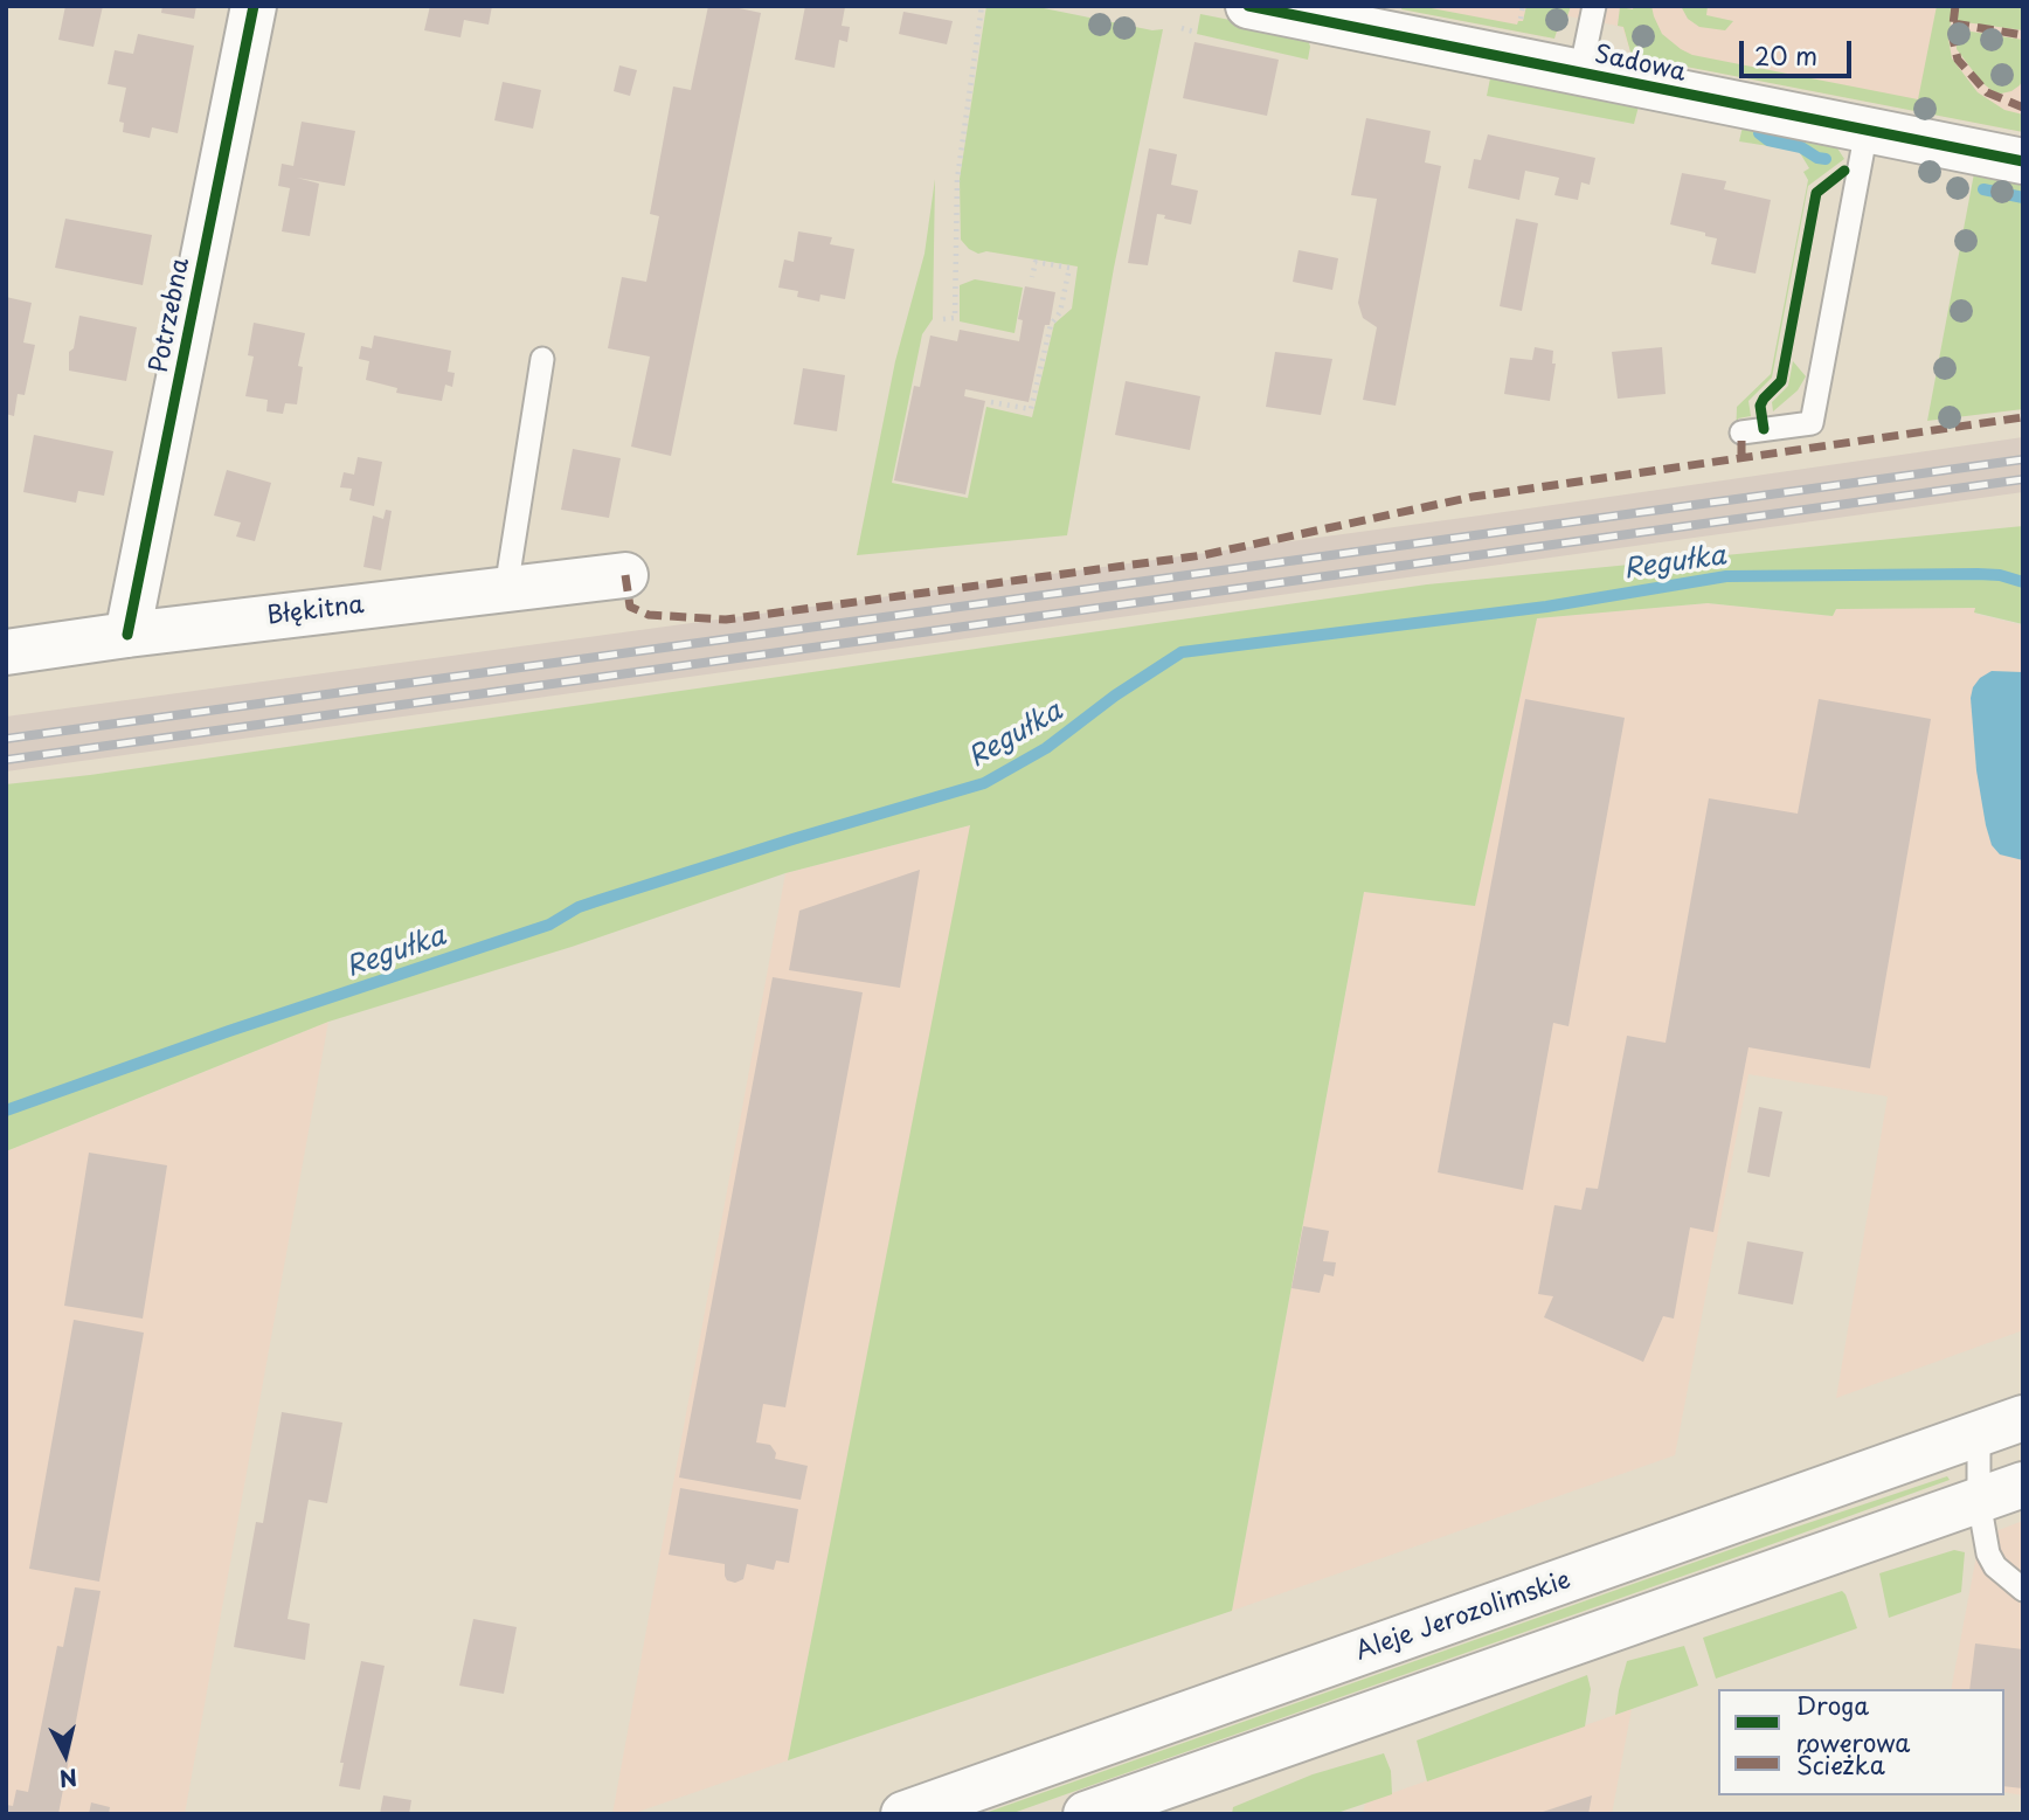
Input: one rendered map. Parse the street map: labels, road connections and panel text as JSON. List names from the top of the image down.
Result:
{
  "streets": {
    "main road": [
      "Sadowa",
      "Potrzebna",
      "Błękitna",
      "Aleje Jerozolimskie"
    ]
  },
  "crossings": [
    ["Potrzebna", "Błękitna"]
  ],
  "water": ["Regułka"],
  "legend": ["Droga rowerowa", "Ścieżka"],
  "scale_bar": "20 m",
  "north": "bottom"
}
